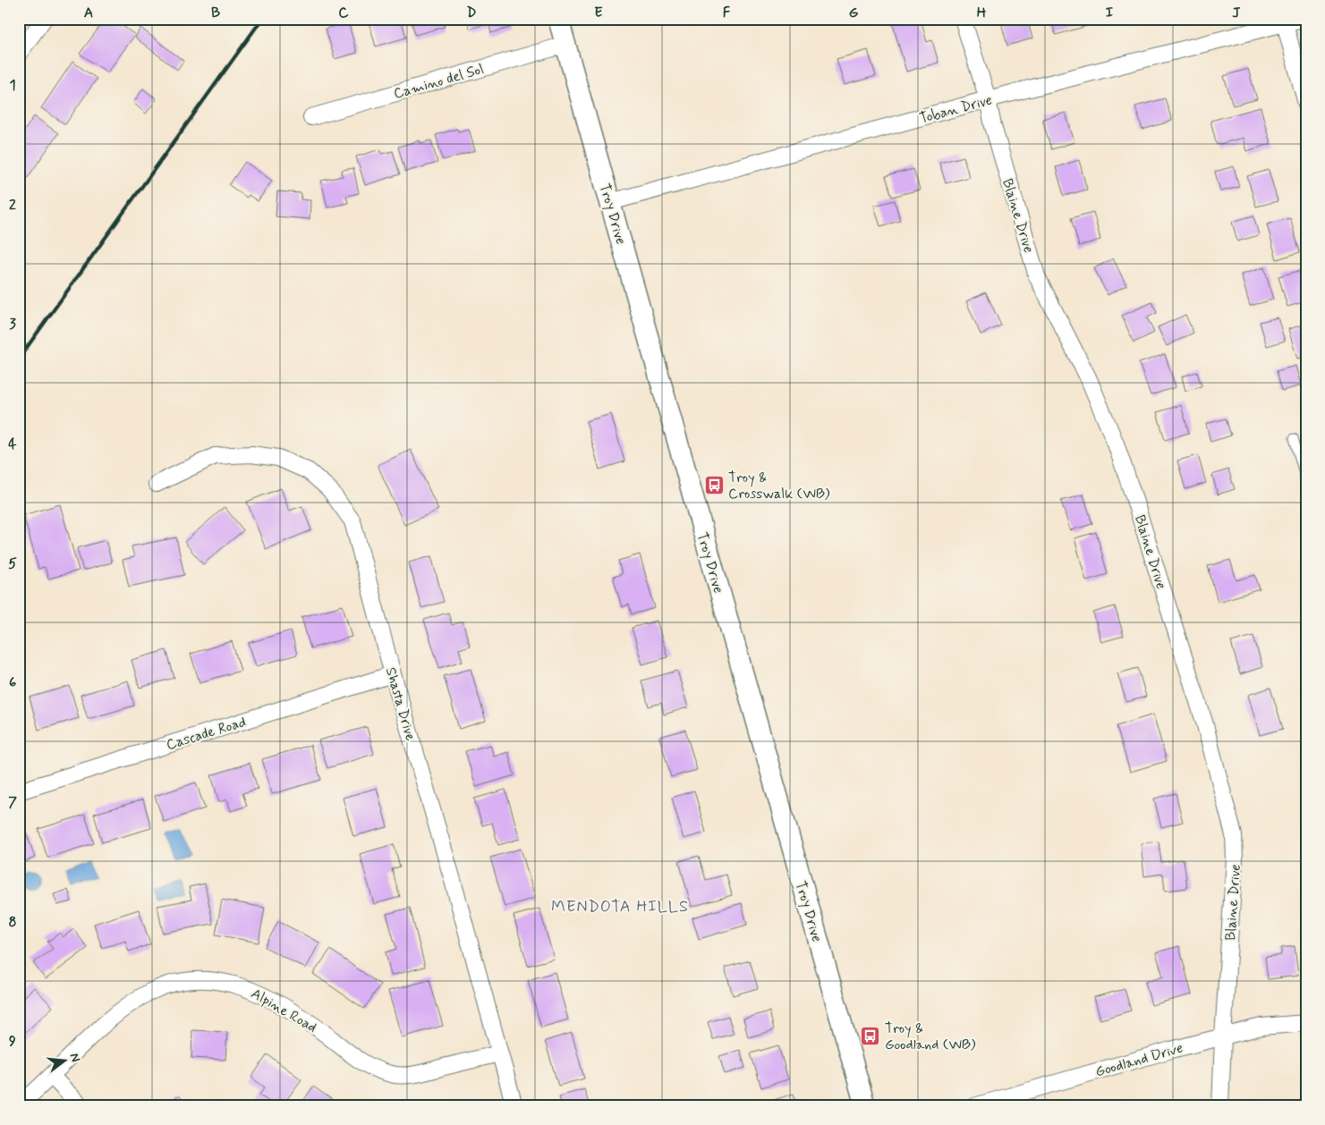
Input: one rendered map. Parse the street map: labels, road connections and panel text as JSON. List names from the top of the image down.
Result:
{
  "streets": {
    "street": [
      "Camino del Sol",
      "Toban Drive",
      "Troy Drive",
      "Blaine Drive",
      "Shasta Drive",
      "Cascade Road",
      "Alpine Road",
      "Goodland Drive"
    ]
  },
  "crossings": [
    ["Camino del Sol", "Troy Drive"],
    ["Toban Drive", "Troy Drive"],
    ["Toban Drive", "Blaine Drive"],
    ["Blaine Drive", "Goodland Drive"],
    ["Shasta Drive", "Cascade Road"],
    ["Shasta Drive", "Alpine Road"]
  ],
  "districts": ["MENDOTA HILLS"],
  "places": {
    "bus stop": ["Troy & Crosswalk (WB)", "Troy & Goodland (WB)"]
  },
  "north": "right",
  "grid": {
    "columns": [
      "A",
      "B",
      "C",
      "D",
      "E",
      "F",
      "G",
      "H",
      "I",
      "J"
    ],
    "rows": [
      "1",
      "2",
      "3",
      "4",
      "5",
      "6",
      "7",
      "8",
      "9"
    ]
  }
}
